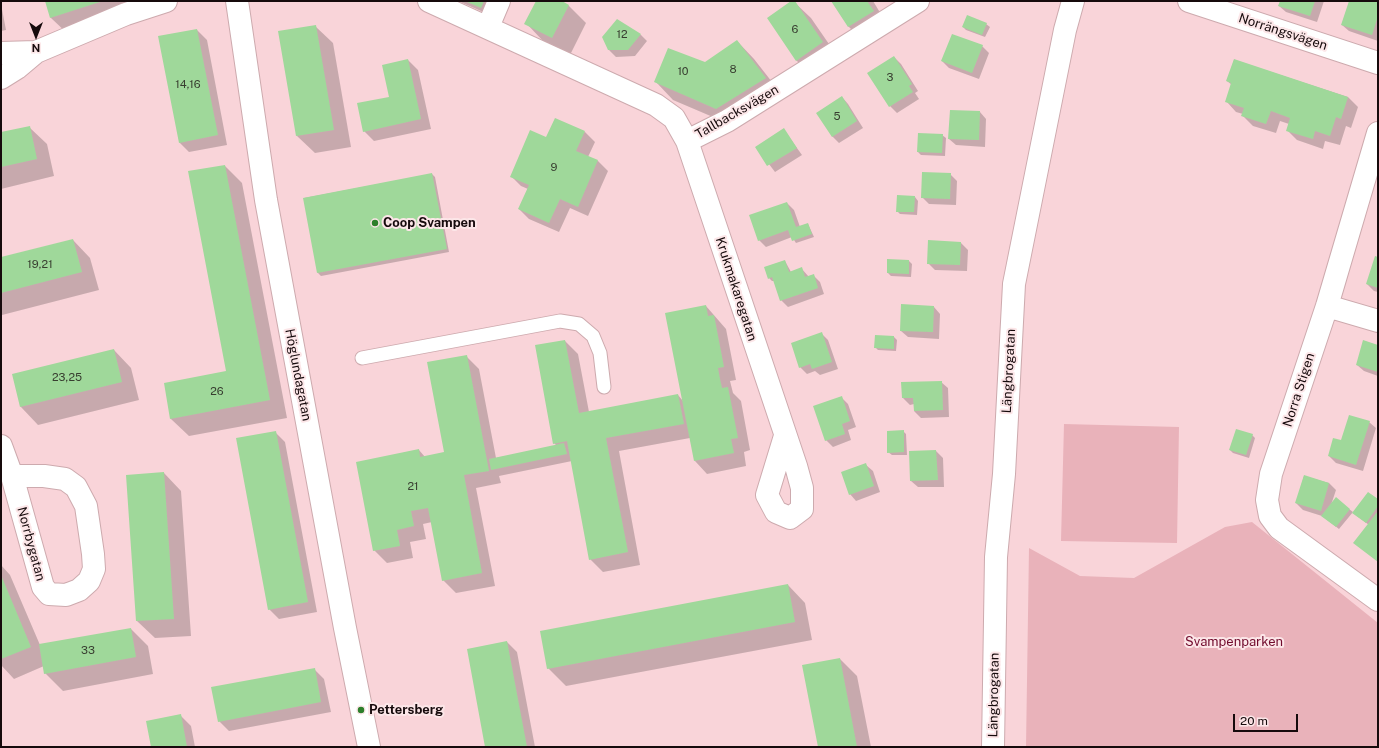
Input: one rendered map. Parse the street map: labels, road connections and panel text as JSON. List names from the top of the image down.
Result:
{
  "streets": {
    "street": [
      "Norrängsvägen",
      "Tallbacksvägen",
      "Krukmakaregatan",
      "Längbrogatan",
      "Höglundagatan",
      "Norra Stigen",
      "Norrbygatan"
    ]
  },
  "crossings": [
    ["Tallbacksvägen", "Krukmakaregatan"]
  ],
  "parks": ["Svampenparken"],
  "places": ["Coop Svampen", "Pettersberg"],
  "house_numbers": [
    "6",
    "12",
    "8",
    "10",
    "3",
    "14,16",
    "5",
    "9",
    "19,21",
    "23,25",
    "26",
    "21",
    "33"
  ],
  "scale_bar": "20 m",
  "north": "bottom"
}
